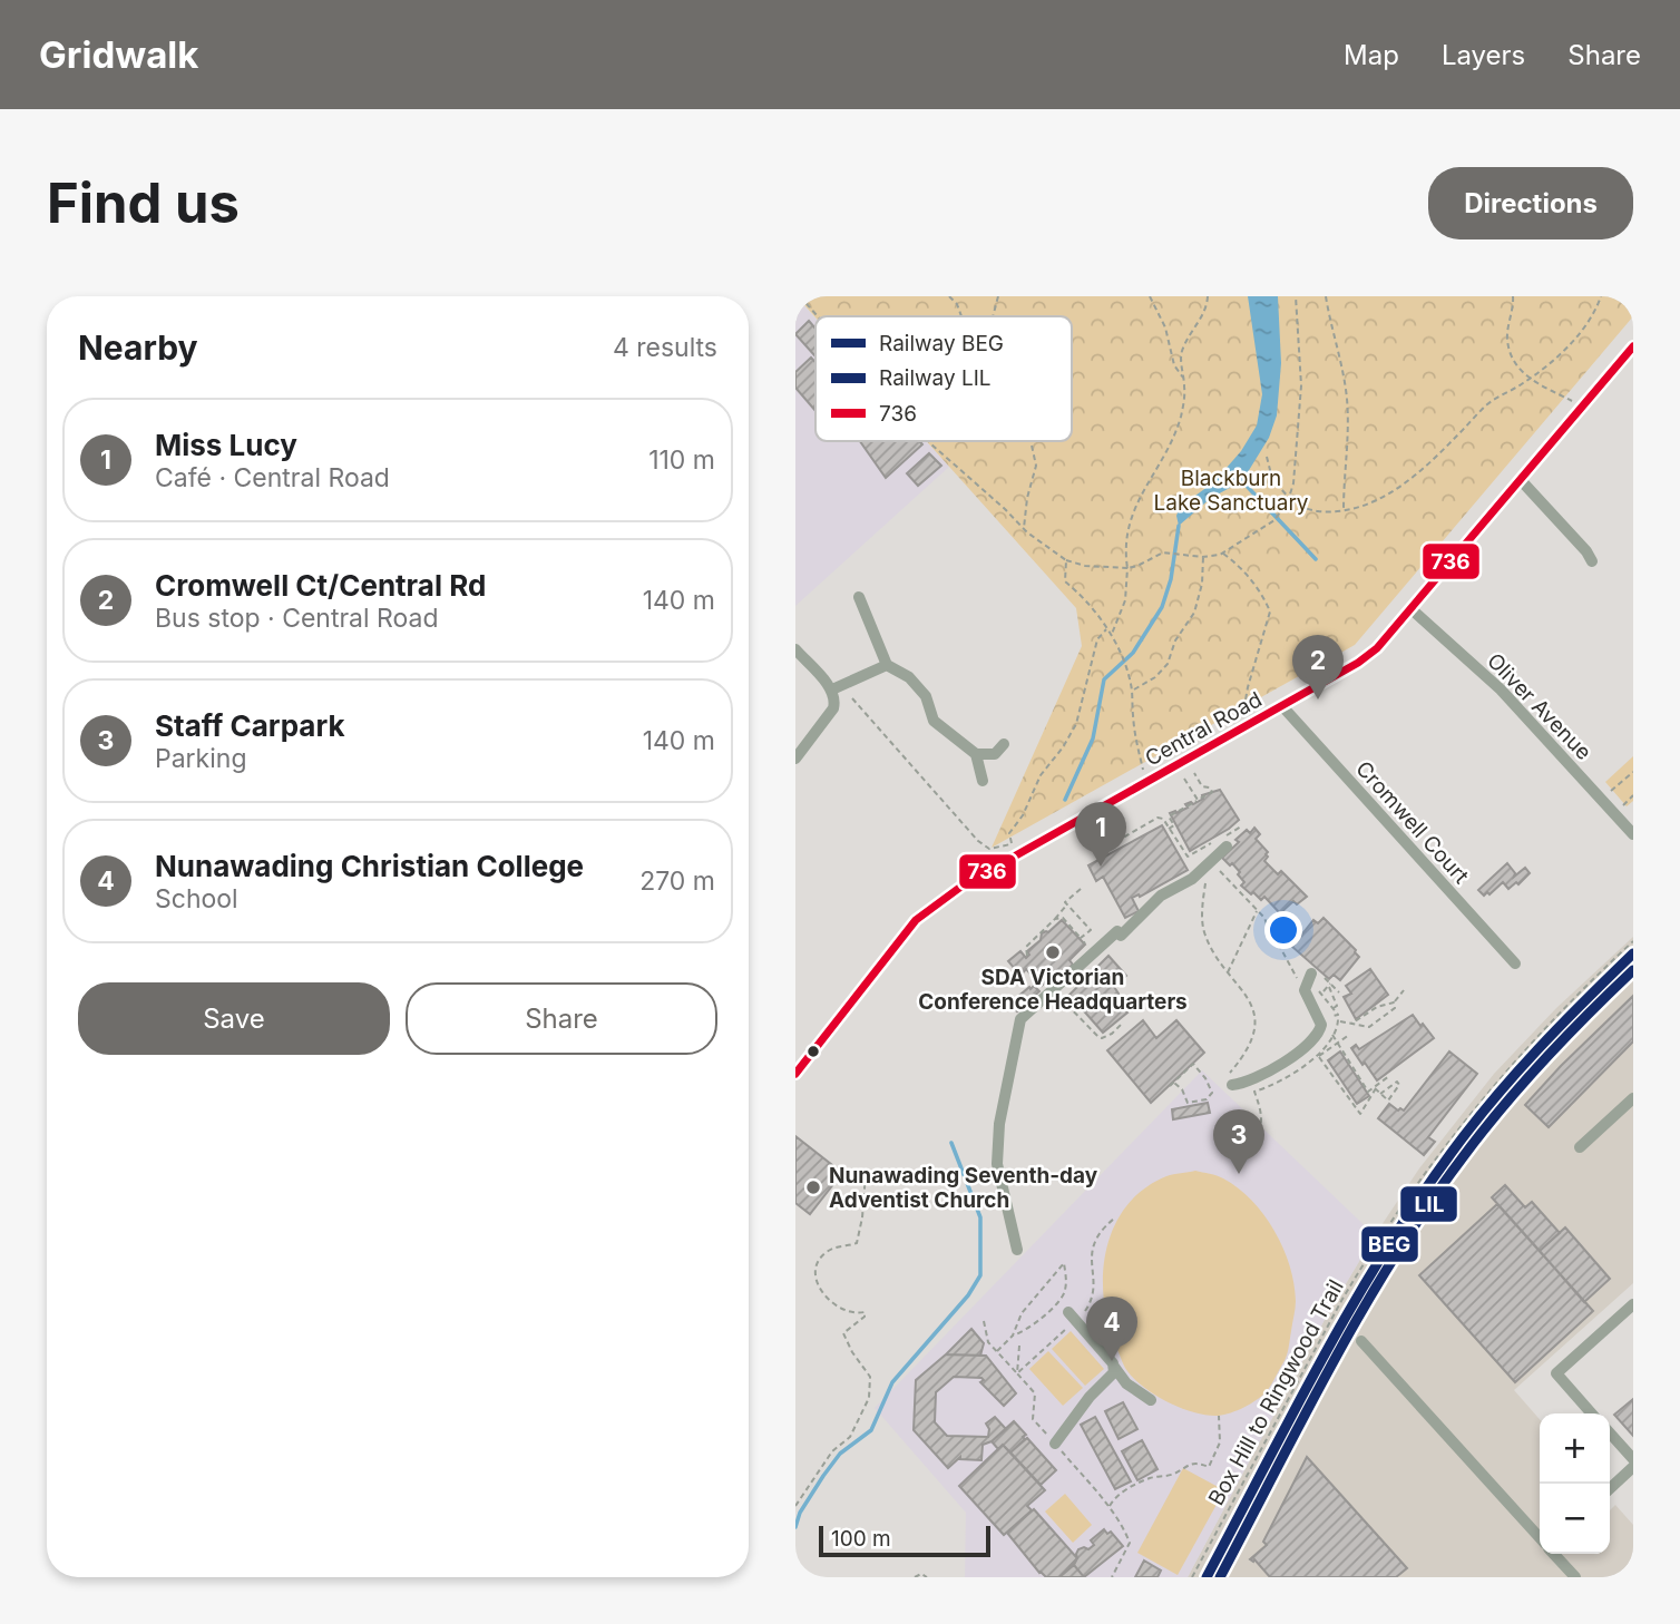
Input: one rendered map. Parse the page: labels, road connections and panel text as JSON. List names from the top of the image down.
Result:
{
  "streets": {
    "street": ["Oliver Avenue", "Central Road", "Cromwell Court"],
    "path": ["Box Hill to Ringwood Trail"]
  },
  "crossings": [
    ["Oliver Avenue", "Central Road"],
    ["Central Road", "Cromwell Court"]
  ],
  "parks": ["Blackburn Lake Sanctuary"],
  "places": ["SDA Victorian Conference Headquarters", "Nunawading Seventh-day Adventist Church"],
  "lines": ["transit line 736", "rail line BEG", "rail line LIL"],
  "legend": ["Railway BEG", "Railway LIL", "736"],
  "scale_bar": "100 m",
  "page": {
    "header": "Gridwalk",
    "nav": ["Map", "Layers", "Share"],
    "buttons": [
      "Directions",
      ["Save", "Share"]
    ],
    "title": "Find us",
    "heading": ["Nearby", "4 results"],
    "list": [
      {
        "mark": "1",
        "name": "Miss Lucy",
        "note": "Café · Central Road",
        "value": "110 m"
      },
      {
        "mark": "2",
        "name": "Cromwell Ct/Central Rd",
        "note": "Bus stop · Central Road",
        "value": "140 m"
      },
      {
        "mark": "3",
        "name": "Staff Carpark",
        "note": "Parking",
        "value": "140 m"
      },
      {
        "mark": "4",
        "name": "Nunawading Christian College",
        "note": "School",
        "value": "270 m"
      }
    ],
    "pins": [
      "2",
      "1",
      "3",
      "4"
    ],
    "map_buttons": ["+", "−"],
    "scale": "100 m"
  }
}
